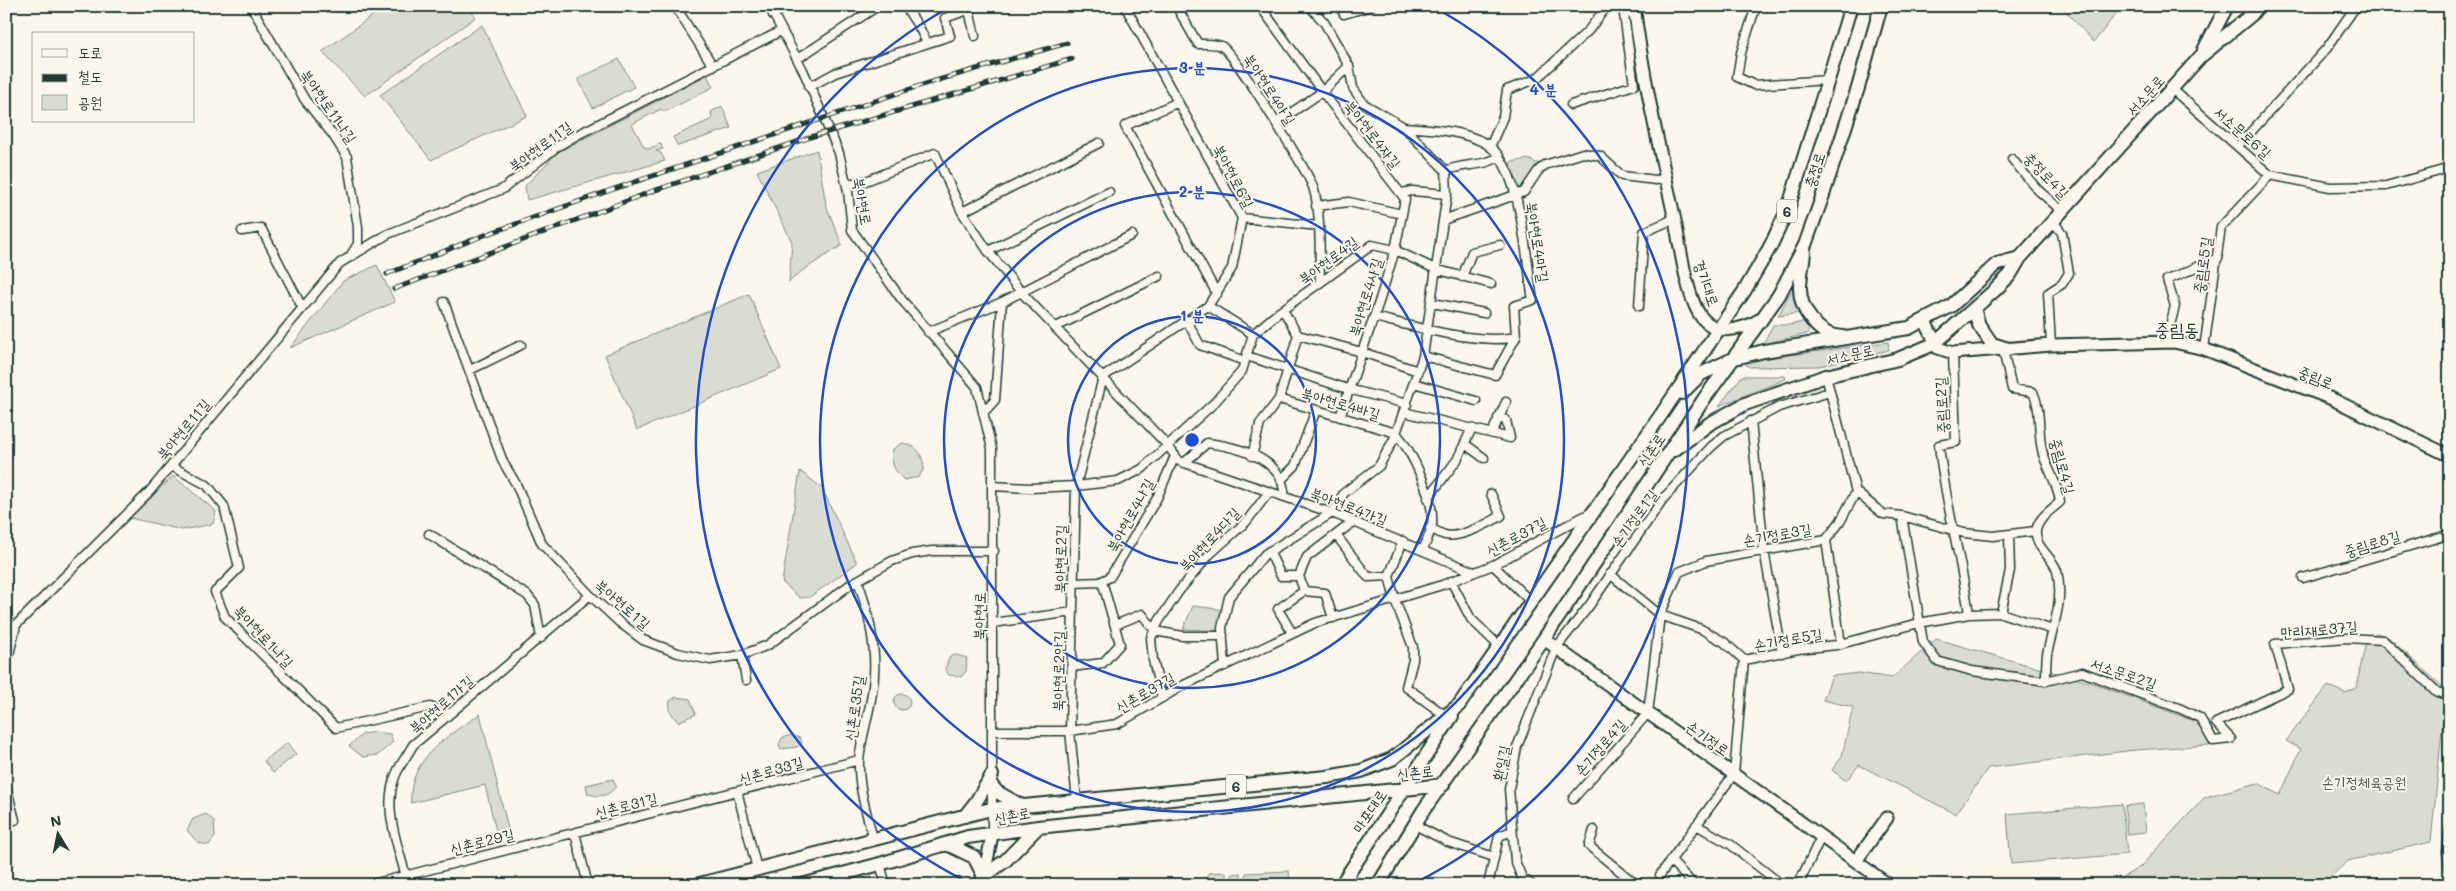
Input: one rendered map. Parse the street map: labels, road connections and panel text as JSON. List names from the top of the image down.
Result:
{
  "streets": {
    "main road": [
      "서소문로",
      "충정로",
      "6",
      "신촌로",
      "마포대로"
    ],
    "street": [
      "북아현로4아길",
      "북아현로11나길",
      "서소문로6길",
      "북아현로4자길",
      "북아현로11길",
      "충정로4길",
      "북아현로6길",
      "북아현로",
      "북아현로4마길",
      "북아현로4길",
      "중림로5길",
      "경기대로",
      "북아현로4사길",
      "중림로",
      "북아현로4바길",
      "중림로2길",
      "중림로4길",
      "북아현로4가길",
      "북아현로4나길",
      "손기정로1길",
      "손기정로3길",
      "신촌로37길",
      "북아현로4다길",
      "중림로8길",
      "북아현로2길",
      "북아현로1길",
      "만리재로37길",
      "북아현로1나길",
      "손기정로5길",
      "북아현로2안길",
      "서소문로2길",
      "북아현로1가길",
      "신촌로35길",
      "손기정로",
      "손기정로4길",
      "환일길",
      "신촌로33길",
      "신촌로31길",
      "신촌로29길"
    ]
  },
  "crossings": [
    ["북아현로4아길", "북아현로4길"],
    ["서소문로", "서소문로6길"],
    ["서소문로", "충정로"],
    ["서소문로", "충정로4길"],
    ["서소문로", "중림로"],
    ["서소문로", "신촌로"],
    ["북아현로11나길", "북아현로11길"],
    ["서소문로6길", "중림로5길"],
    ["북아현로11길", "북아현로"],
    ["북아현로11길", "북아현로1나길"],
    ["충정로", "경기대로"],
    ["충정로", "신촌로"],
    ["북아현로", "신촌로"],
    ["북아현로", "신촌로37길"],
    ["북아현로", "북아현로2길"],
    ["북아현로", "북아현로1길"],
    ["북아현로4길", "북아현로4사길"],
    ["중림로5길", "중림로"],
    ["북아현로4사길", "북아현로4바길"],
    ["중림로", "중림로2길"],
    ["중림로", "중림로4길"],
    ["신촌로", "신촌로37길"],
    ["신촌로", "신촌로35길"],
    ["신촌로", "손기정로"],
    ["신촌로", "신촌로33길"],
    ["신촌로", "마포대로"],
    ["북아현로4가길", "북아현로4나길"],
    ["북아현로4가길", "신촌로37길"],
    ["북아현로4가길", "북아현로4다길"],
    ["손기정로1길", "손기정로"],
    ["손기정로1길", "환일길"],
    ["손기정로3길", "손기정로5길"],
    ["손기정로3길", "손기정로"],
    ["손기정로3길", "손기정로4길"],
    ["신촌로37길", "북아현로4다길"],
    ["신촌로37길", "북아현로2안길"],
    ["북아현로2길", "북아현로2안길"],
    ["북아현로1길", "북아현로1가길"],
    ["북아현로1길", "신촌로35길"],
    ["만리재로37길", "서소문로2길"],
    ["북아현로1나길", "북아현로1가길"],
    ["손기정로5길", "서소문로2길"],
    ["손기정로5길", "손기정로"],
    ["북아현로1가길", "신촌로29길"],
    ["신촌로35길", "신촌로33길"],
    ["손기정로", "손기정로4길"],
    ["손기정로", "환일길"],
    ["신촌로33길", "신촌로31길"],
    ["신촌로31길", "신촌로29길"]
  ],
  "districts": ["중림동"],
  "parks": ["손기정체육공원"],
  "legend": ["도로", "철도", "공원"],
  "north": "top",
  "rings": [
    "3 분",
    "4 분",
    "2 분",
    "1 분"
  ]
}
